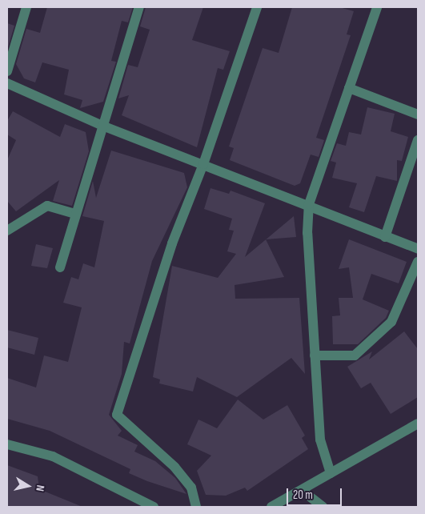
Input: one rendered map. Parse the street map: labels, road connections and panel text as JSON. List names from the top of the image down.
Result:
{
  "scale_bar": "20 m",
  "north": "right"
}
